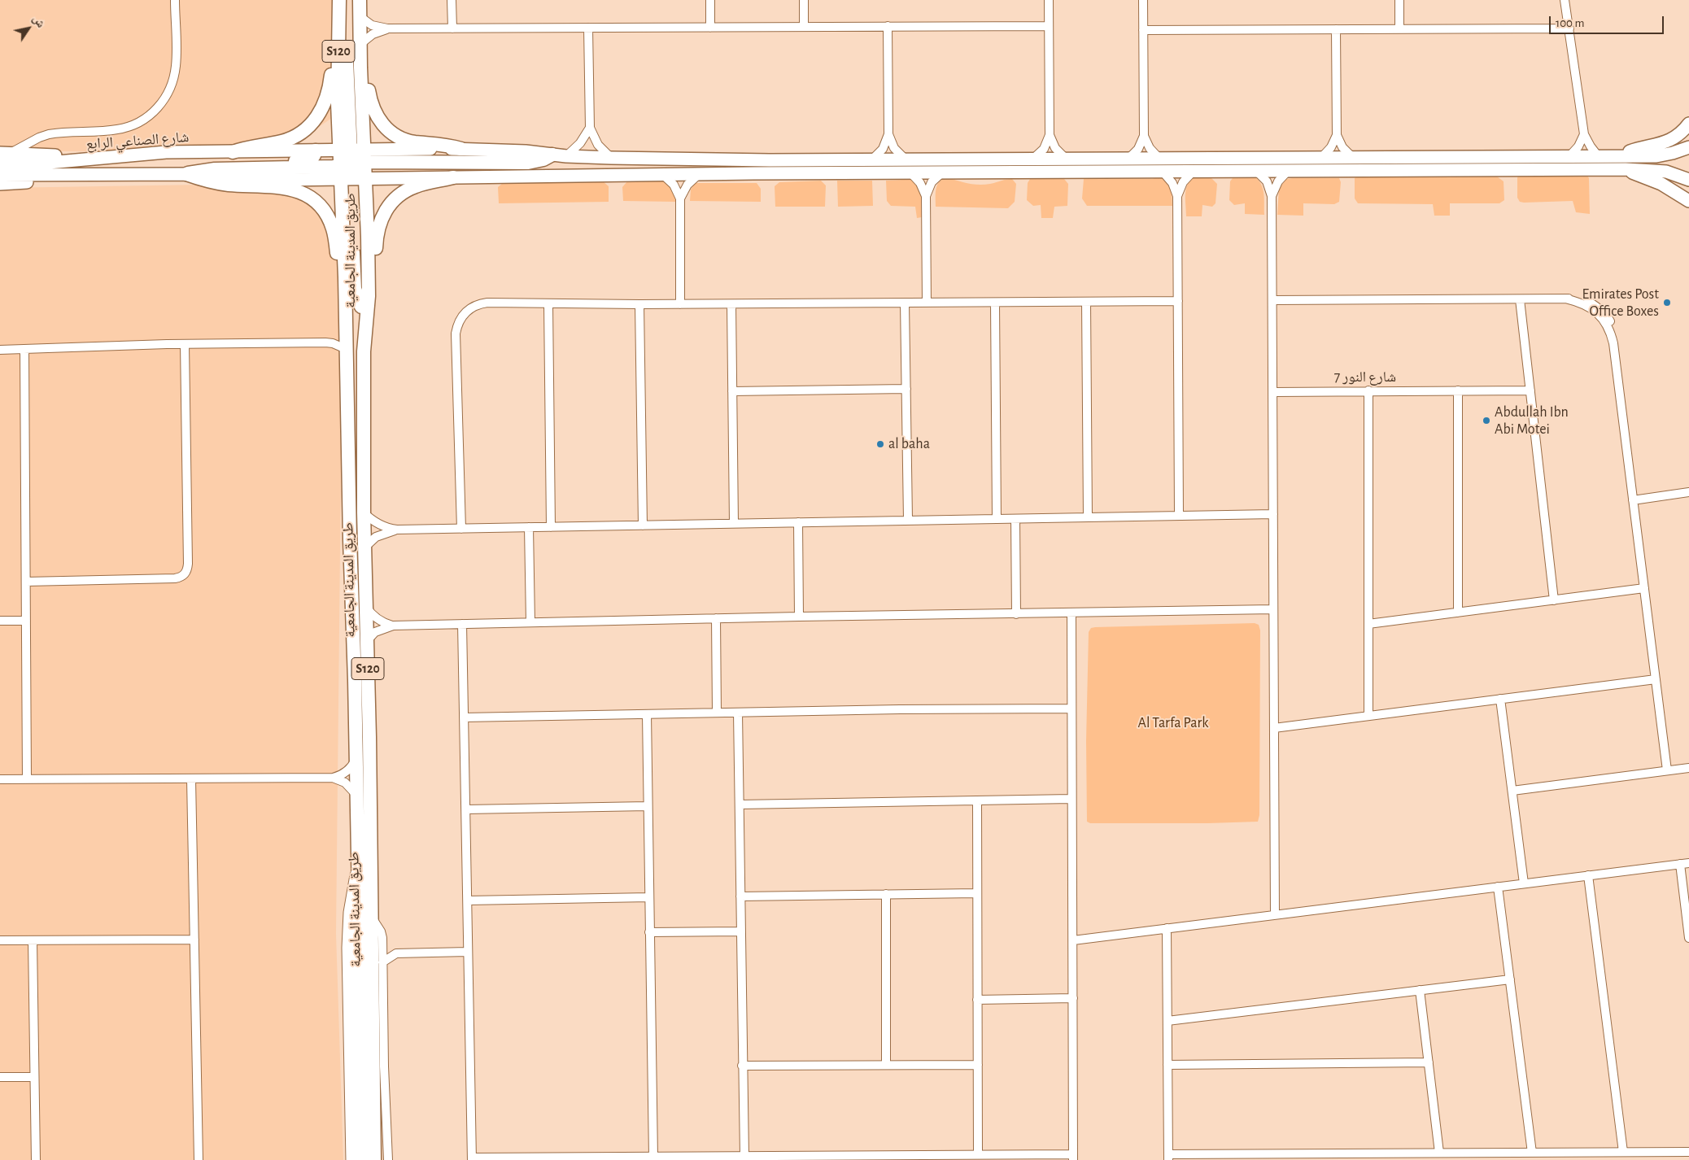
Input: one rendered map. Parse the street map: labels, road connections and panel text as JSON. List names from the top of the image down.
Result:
{
  "streets": {
    "main road": ["S120", "شارع الصناعي الرابع", "طريق المدينة الجامعية"],
    "street": ["شارع النور 7"]
  },
  "crossings": [
    ["شارع الصناعي الرابع", "طريق المدينة الجامعية"]
  ],
  "parks": ["Al Tarfa Park"],
  "places": ["Emirates Post Office Boxes", "Abdullah Ibn Abi Motei", "al baha"],
  "scale_bar": "100 m",
  "north": "top right"
}
